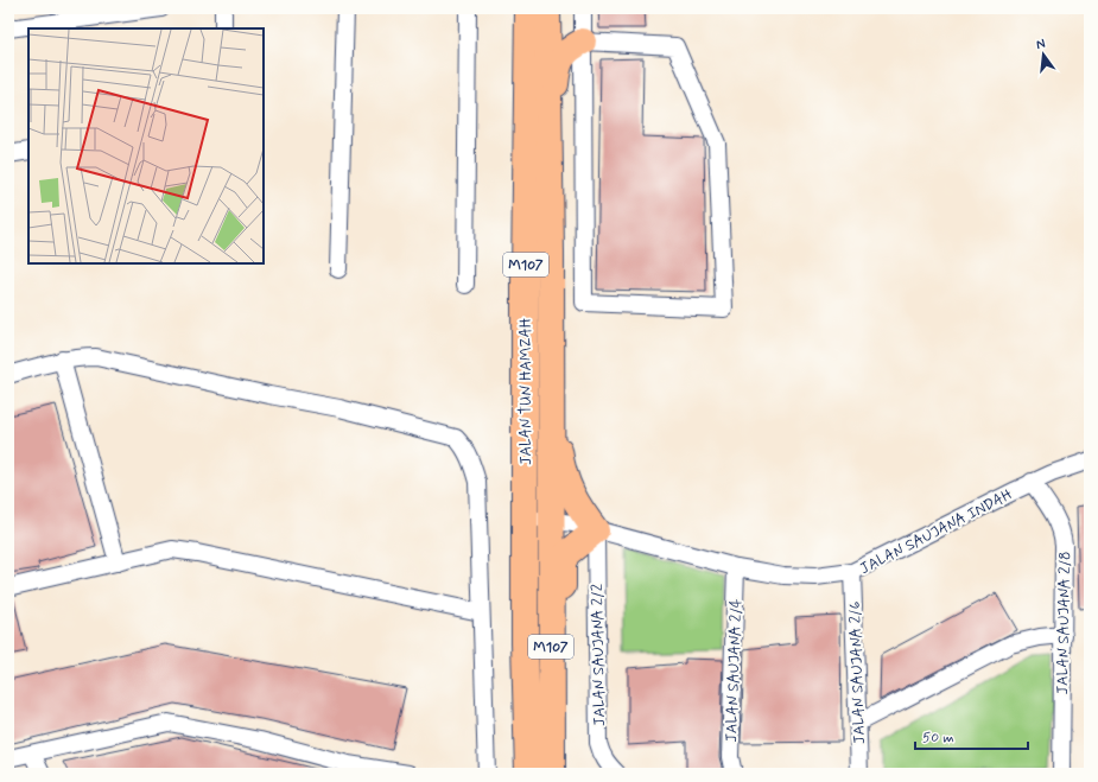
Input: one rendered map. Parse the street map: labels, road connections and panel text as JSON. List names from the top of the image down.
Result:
{
  "streets": {
    "main road": ["M107", "JALAN TUN HAMZAH"],
    "street": [
      "JALAN SAUJANA INDAH",
      "JALAN SAUJANA 2/8",
      "JALAN SAUJANA 2/2",
      "JALAN SAUJANA 2/4",
      "JALAN SAUJANA 2/6"
    ]
  },
  "crossings": [
    ["JALAN TUN HAMZAH", "JALAN SAUJANA INDAH"],
    ["JALAN SAUJANA INDAH", "JALAN SAUJANA 2/8"],
    ["JALAN SAUJANA INDAH", "JALAN SAUJANA 2/2"],
    ["JALAN SAUJANA INDAH", "JALAN SAUJANA 2/4"],
    ["JALAN SAUJANA INDAH", "JALAN SAUJANA 2/6"]
  ],
  "scale_bar": "50 m",
  "north": "top"
}
